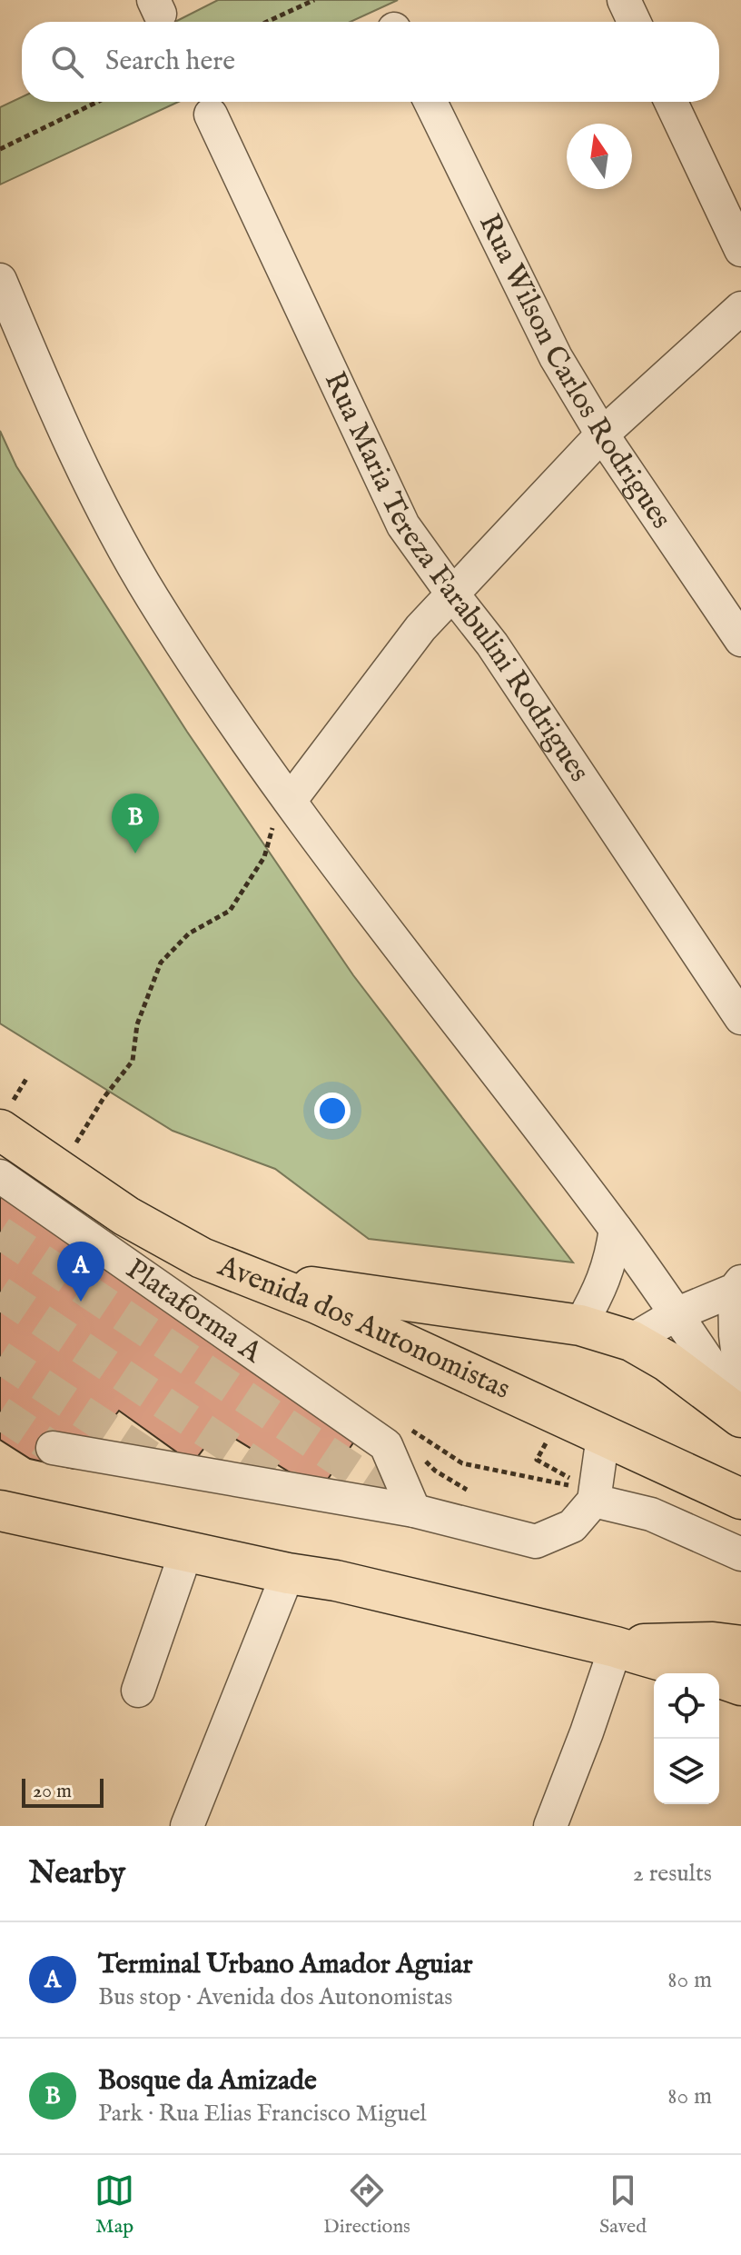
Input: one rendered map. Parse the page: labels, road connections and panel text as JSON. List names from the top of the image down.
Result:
{
  "streets": {
    "main road": ["Avenida dos Autonomistas"],
    "street": ["Rua Wilson Carlos Rodrigues", "Rua Maria Tereza Farabulini Rodrigues", "Plataforma A"]
  },
  "scale_bar": "20 m",
  "north": "top",
  "page": {
    "search": "Search here",
    "pins": ["B", "A"],
    "scale": "20 m",
    "heading": ["Nearby", "2 results"],
    "list": [
      {
        "mark": "A",
        "name": "Terminal Urbano Amador Aguiar",
        "note": "Bus stop · Avenida dos Autonomistas",
        "value": "80 m"
      },
      {
        "mark": "B",
        "name": "Bosque da Amizade",
        "note": "Park · Rua Elias Francisco Miguel",
        "value": "80 m"
      }
    ],
    "nav": ["Map", "Directions", "Saved"]
  }
}
